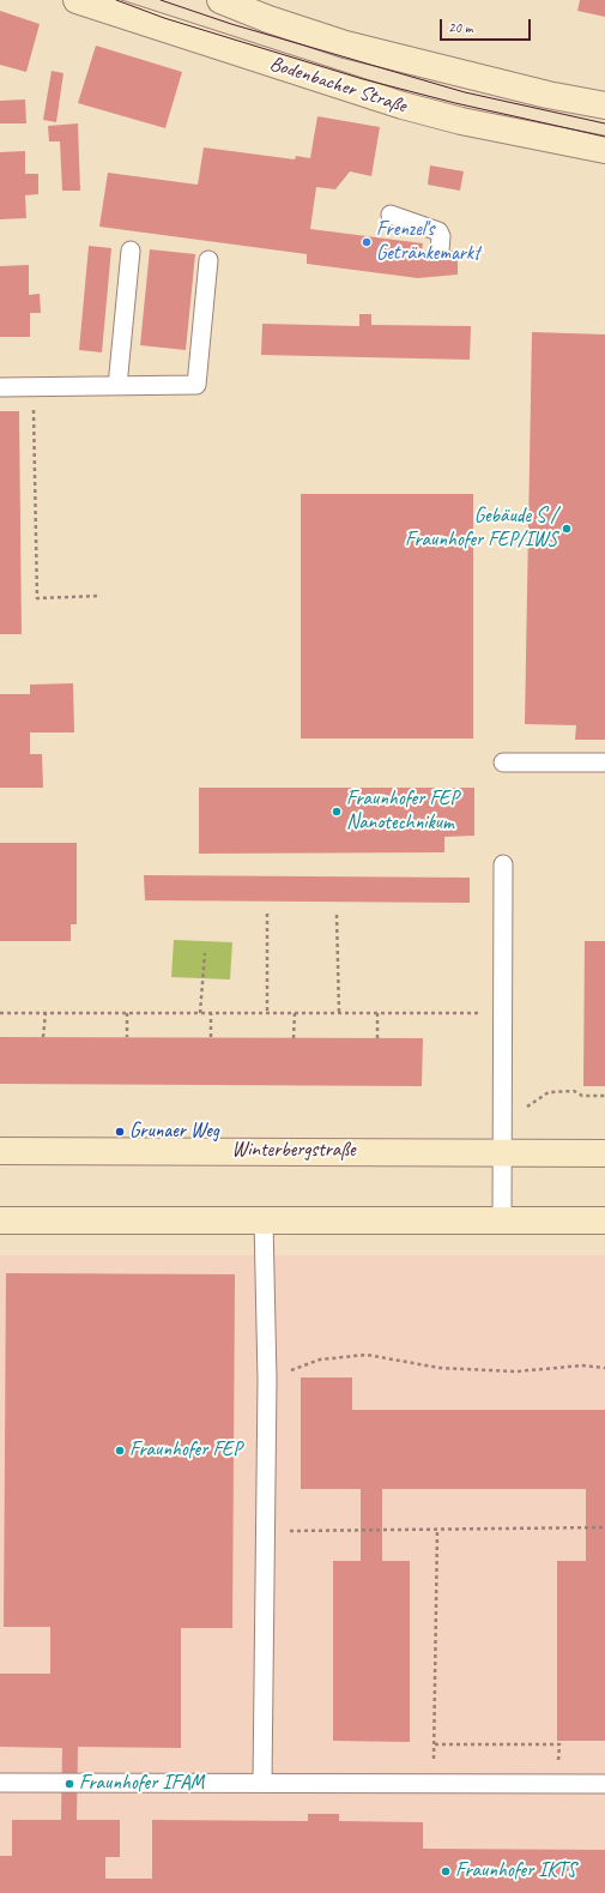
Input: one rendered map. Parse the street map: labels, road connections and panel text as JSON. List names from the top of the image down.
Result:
{
  "streets": {
    "main road": ["Bodenbacher Straße", "Winterbergstraße"]
  },
  "places": [
    "Frenzel's Getränkemarkt",
    "Gebäude S / Fraunhofer FEP/IWS",
    "Fraunhofer FEP Nanotechnikum",
    "Grunaer Weg",
    "Fraunhofer FEP",
    "Fraunhofer IFAM",
    "Fraunhofer IKTS"
  ],
  "scale_bar": "20 m"
}
